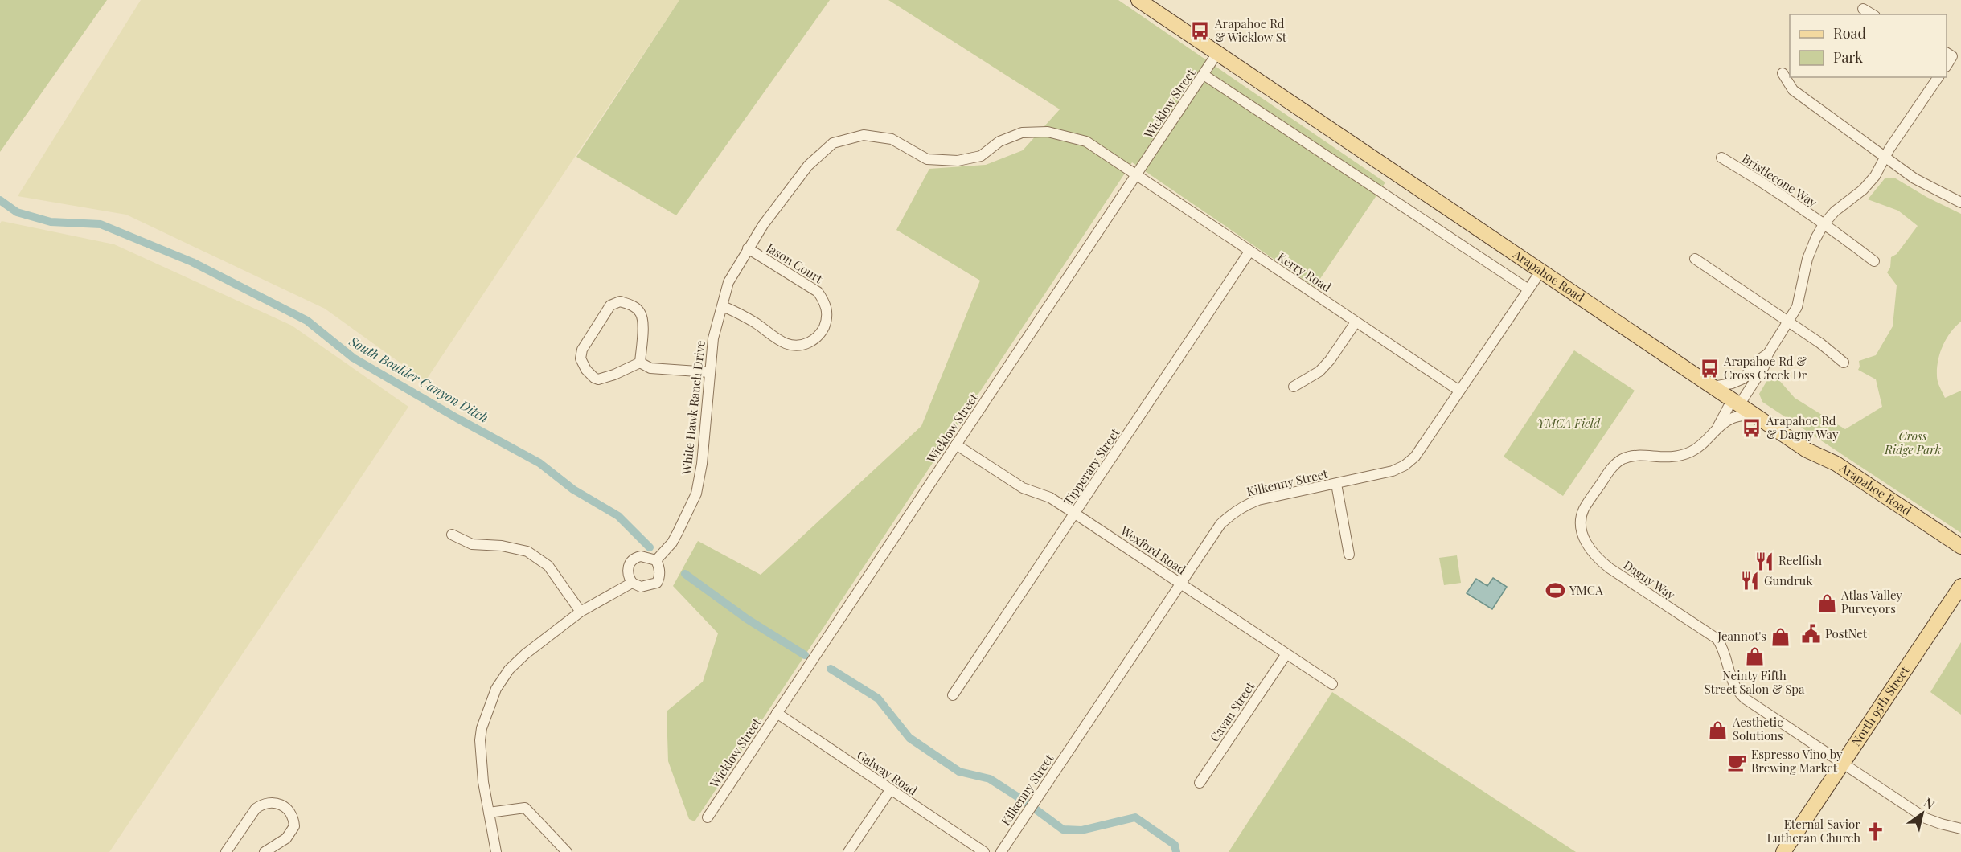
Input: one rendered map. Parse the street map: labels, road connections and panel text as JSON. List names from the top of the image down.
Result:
{
  "streets": {
    "main road": ["Arapahoe Road", "North 95th Street"],
    "street": [
      "Wicklow Street",
      "Bristlecone Way",
      "Jason Court",
      "Kerry Road",
      "White Hawk Ranch Drive",
      "Tipperary Street",
      "Kilkenny Street",
      "Wexford Road",
      "Dagny Way",
      "Cavan Street",
      "Galway Road"
    ]
  },
  "crossings": [
    ["Wicklow Street", "Kerry Road"],
    ["Wicklow Street", "Arapahoe Road"],
    ["Wicklow Street", "White Hawk Ranch Drive"],
    ["Wicklow Street", "Wexford Road"],
    ["Wicklow Street", "Galway Road"],
    ["Jason Court", "White Hawk Ranch Drive"],
    ["Kerry Road", "White Hawk Ranch Drive"],
    ["Kerry Road", "Tipperary Street"],
    ["Kerry Road", "Kilkenny Street"],
    ["Arapahoe Road", "Kilkenny Street"],
    ["Arapahoe Road", "Dagny Way"],
    ["Tipperary Street", "Wexford Road"],
    ["Kilkenny Street", "Wexford Road"],
    ["Wexford Road", "Cavan Street"],
    ["Dagny Way", "North 95th Street"]
  ],
  "water": ["South Boulder Canyon Ditch"],
  "parks": ["YMCA Field", "Cross Ridge Park"],
  "places": {
    "bus stop": ["Arapahoe Rd & Wicklow St", "Arapahoe Rd & Cross Creek Dr", "Arapahoe Rd & Dagny Way"],
    "restaurant": ["Reelfish", "Gundruk"],
    "sports": ["YMCA"],
    "shop": [
      "Atlas Valley Purveyors",
      "Jeannot's",
      "Neinty Fifth Street Salon & Spa",
      "Aesthetic Solutions"
    ],
    "public building": ["PostNet"],
    "cafe": ["Espresso Vino by Brewing Market"],
    "church": ["Eternal Savior Lutheran Church"]
  },
  "legend": ["Road", "Park"],
  "north": "top right"
}
